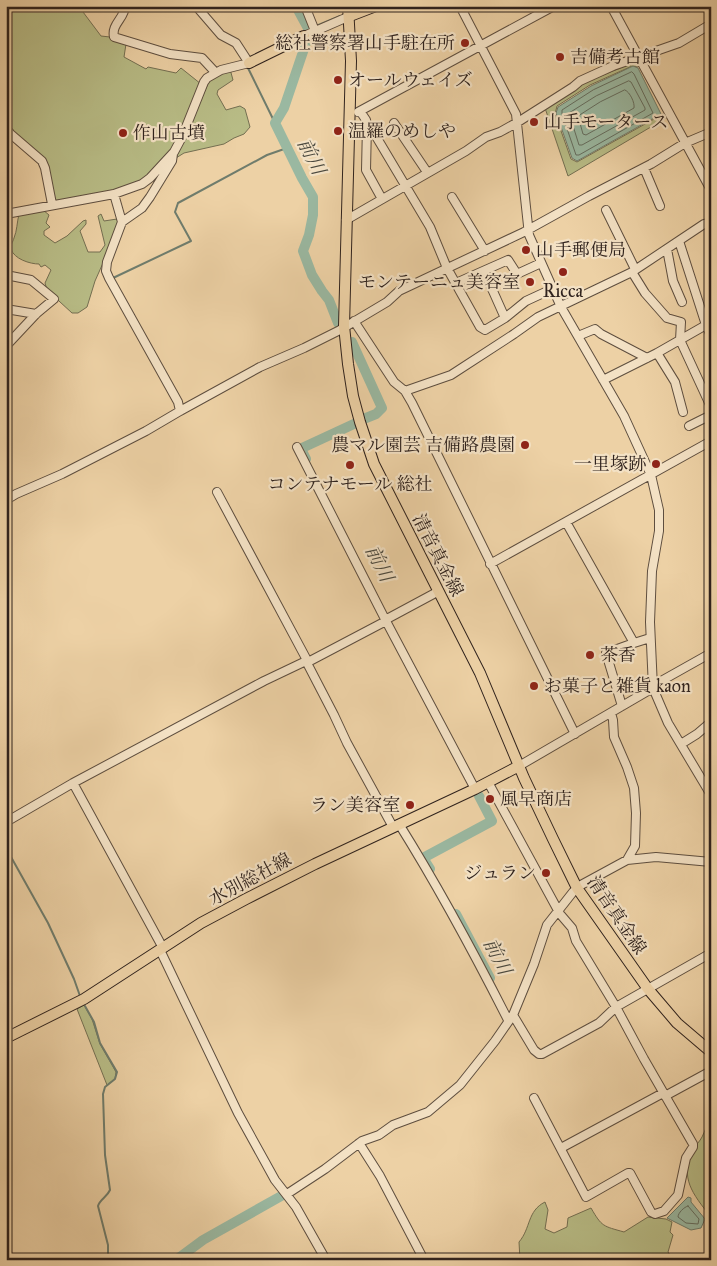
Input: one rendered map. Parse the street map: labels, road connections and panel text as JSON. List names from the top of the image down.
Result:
{
  "streets": {
    "main road": ["清音真金線", "水別総社線"]
  },
  "crossings": [
    ["清音真金線", "水別総社線"]
  ],
  "water": ["前川"],
  "places": [
    "総社警察署山手駐在所",
    "吉備考古館",
    "オールウェイズ",
    "山手モータース",
    "温羅のめしや",
    "作山古墳",
    "山手郵便局",
    "Ricca",
    "モンテーニュ美容室",
    "農マル園芸 吉備路農園",
    "一里塚跡",
    "コンテナモール 総社",
    "茶香",
    "お菓子と雑貨 kaon",
    "風早商店",
    "ラン美容室",
    "ジュラン"
  ]
}
